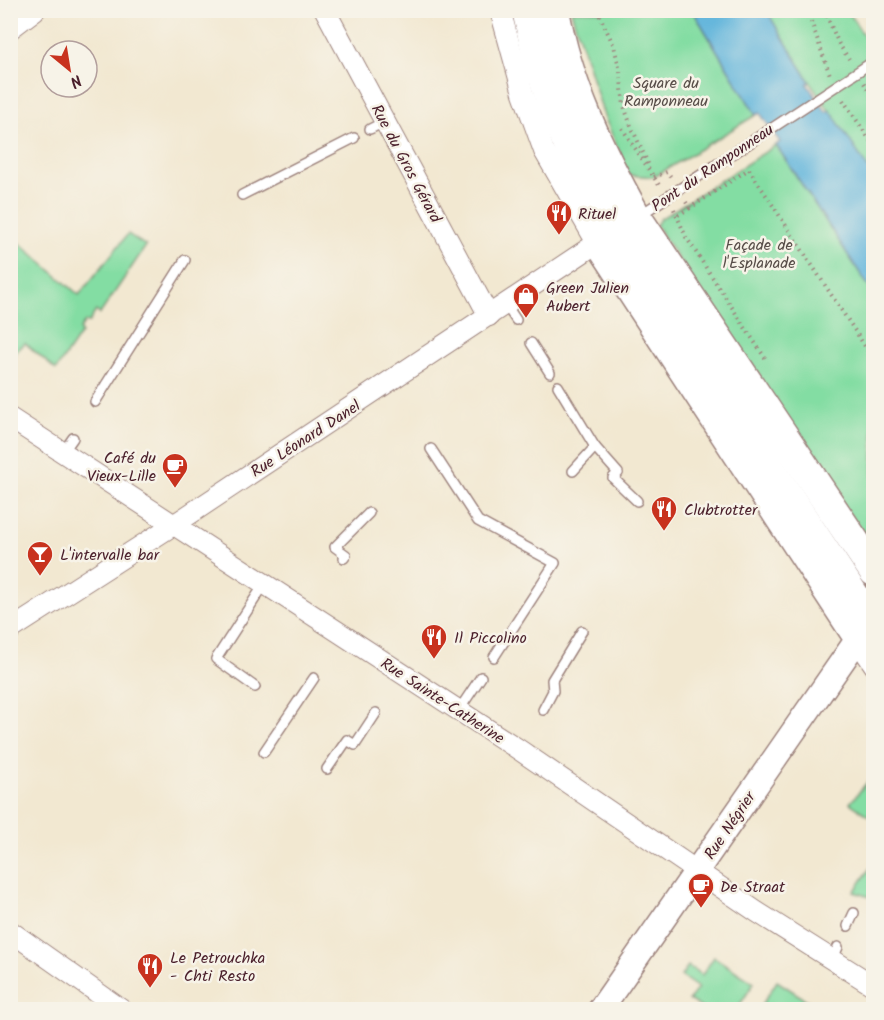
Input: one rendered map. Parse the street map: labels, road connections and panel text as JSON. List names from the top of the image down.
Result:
{
  "streets": {
    "street": [
      "Rue du Gros Gérard",
      "Rue Léonard Danel",
      "Rue Sainte-Catherine",
      "Rue Négrier"
    ],
    "lane": ["Pont du Ramponneau"]
  },
  "crossings": [
    ["Rue du Gros Gérard", "Rue Léonard Danel"],
    ["Pont du Ramponneau", "Rue Léonard Danel"],
    ["Rue Léonard Danel", "Rue Sainte-Catherine"],
    ["Rue Sainte-Catherine", "Rue Négrier"]
  ],
  "parks": ["Square du Ramponneau", "Façade de l'Esplanade"],
  "places": {
    "restaurant": [
      "Rituel",
      "Clubtrotter",
      "Il Piccolino",
      "Le Petrouchka - Chti Resto"
    ],
    "shop": ["Green Julien Aubert"],
    "cafe": ["Café du Vieux-Lille", "De Straat"],
    "bar": ["L'intervalle bar"]
  },
  "north": "bottom right"
}
